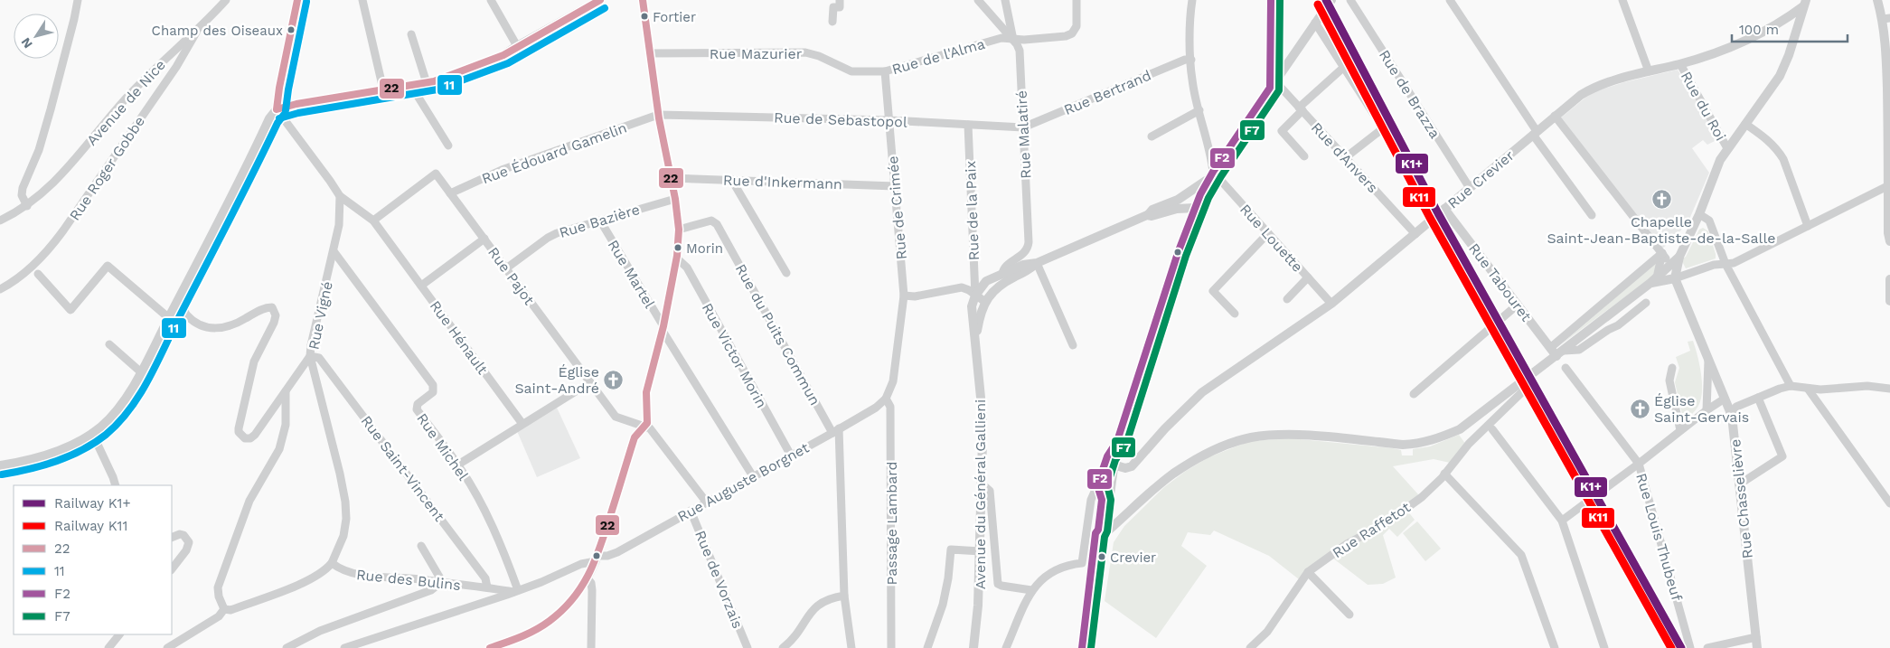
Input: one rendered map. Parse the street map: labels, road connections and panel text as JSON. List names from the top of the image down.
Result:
{
  "streets": {
    "street": [
      "Rue Mazurier",
      "Rue de l'Alma",
      "Rue Bertrand",
      "Rue de Brazza",
      "Avenue de Nice",
      "Rue du Roi",
      "Rue de Sebastopol",
      "Rue Malatiré",
      "Rue Édouard Gamelin",
      "Rue d'Anvers",
      "Rue Roger Gobbe",
      "Rue Crevier",
      "Rue d'Inkermann",
      "Rue de Crimée",
      "Rue de la Paix",
      "Rue Bazière",
      "Rue Louette",
      "Rue Martel",
      "Rue Pajot",
      "Rue Tabouret",
      "Rue Vigné",
      "Rue du Puits Commun",
      "Rue Hénault",
      "Rue Victor Morin",
      "Rue Michel",
      "Rue Saint-Vincent",
      "Rue Auguste Borgnet",
      "Avenue du Général Gallieni",
      "Rue Chasselièvre",
      "Passage Lambard",
      "Rue Raffetot",
      "Rue Louis Thubeuf",
      "Rue des Bulins",
      "Rue de Vorzais"
    ]
  },
  "crossings": [
    ["Rue Mazurier", "Rue de l'Alma"],
    ["Rue de l'Alma", "Rue de Sebastopol"],
    ["Rue de l'Alma", "Rue Malatiré"],
    ["Rue de l'Alma", "Rue de Crimée"],
    ["Rue Bertrand", "Rue de Sebastopol"],
    ["Rue Bertrand", "Rue Malatiré"],
    ["Rue de Brazza", "Rue Crevier"],
    ["Avenue de Nice", "Rue Roger Gobbe"],
    ["Rue du Roi", "Rue Crevier"],
    ["Rue de Sebastopol", "Rue Malatiré"],
    ["Rue de Sebastopol", "Rue Édouard Gamelin"],
    ["Rue de Sebastopol", "Rue de Crimée"],
    ["Rue de Sebastopol", "Rue de la Paix"],
    ["Rue Édouard Gamelin", "Rue Pajot"],
    ["Rue d'Anvers", "Rue Crevier"],
    ["Rue Crevier", "Rue Louette"],
    ["Rue Crevier", "Rue Tabouret"],
    ["Rue d'Inkermann", "Rue de Crimée"],
    ["Rue de Crimée", "Rue Auguste Borgnet"],
    ["Rue de Crimée", "Passage Lambard"],
    ["Rue Bazière", "Rue Martel"],
    ["Rue Bazière", "Rue Pajot"],
    ["Rue Martel", "Rue Auguste Borgnet"],
    ["Rue Pajot", "Rue Hénault"],
    ["Rue Vigné", "Rue Hénault"],
    ["Rue Vigné", "Rue Michel"],
    ["Rue Vigné", "Rue Saint-Vincent"],
    ["Rue Vigné", "Rue des Bulins"],
    ["Rue du Puits Commun", "Rue Auguste Borgnet"],
    ["Rue Victor Morin", "Rue Auguste Borgnet"],
    ["Rue Michel", "Rue des Bulins"],
    ["Rue Saint-Vincent", "Rue des Bulins"],
    ["Rue Auguste Borgnet", "Passage Lambard"],
    ["Rue Auguste Borgnet", "Rue des Bulins"],
    ["Rue Auguste Borgnet", "Rue de Vorzais"]
  ],
  "places": {
    "other": [
      "Fortier",
      "Champ des Oiseaux",
      "Morin",
      "Crevier"
    ],
    "church": ["Chapelle Saint-Jean-Baptiste-de-la-Salle", "Église Saint-André", "Église Saint-Gervais"]
  },
  "lines": [
    "rail line K1+",
    "transit line 22",
    "transit line F2",
    "transit line F7",
    "transit line 11",
    "rail line K11"
  ],
  "legend": [
    "Railway K1+",
    "Railway K11",
    "22",
    "11",
    "F2",
    "F7"
  ],
  "scale_bar": "100 m",
  "north": "bottom left"
}
